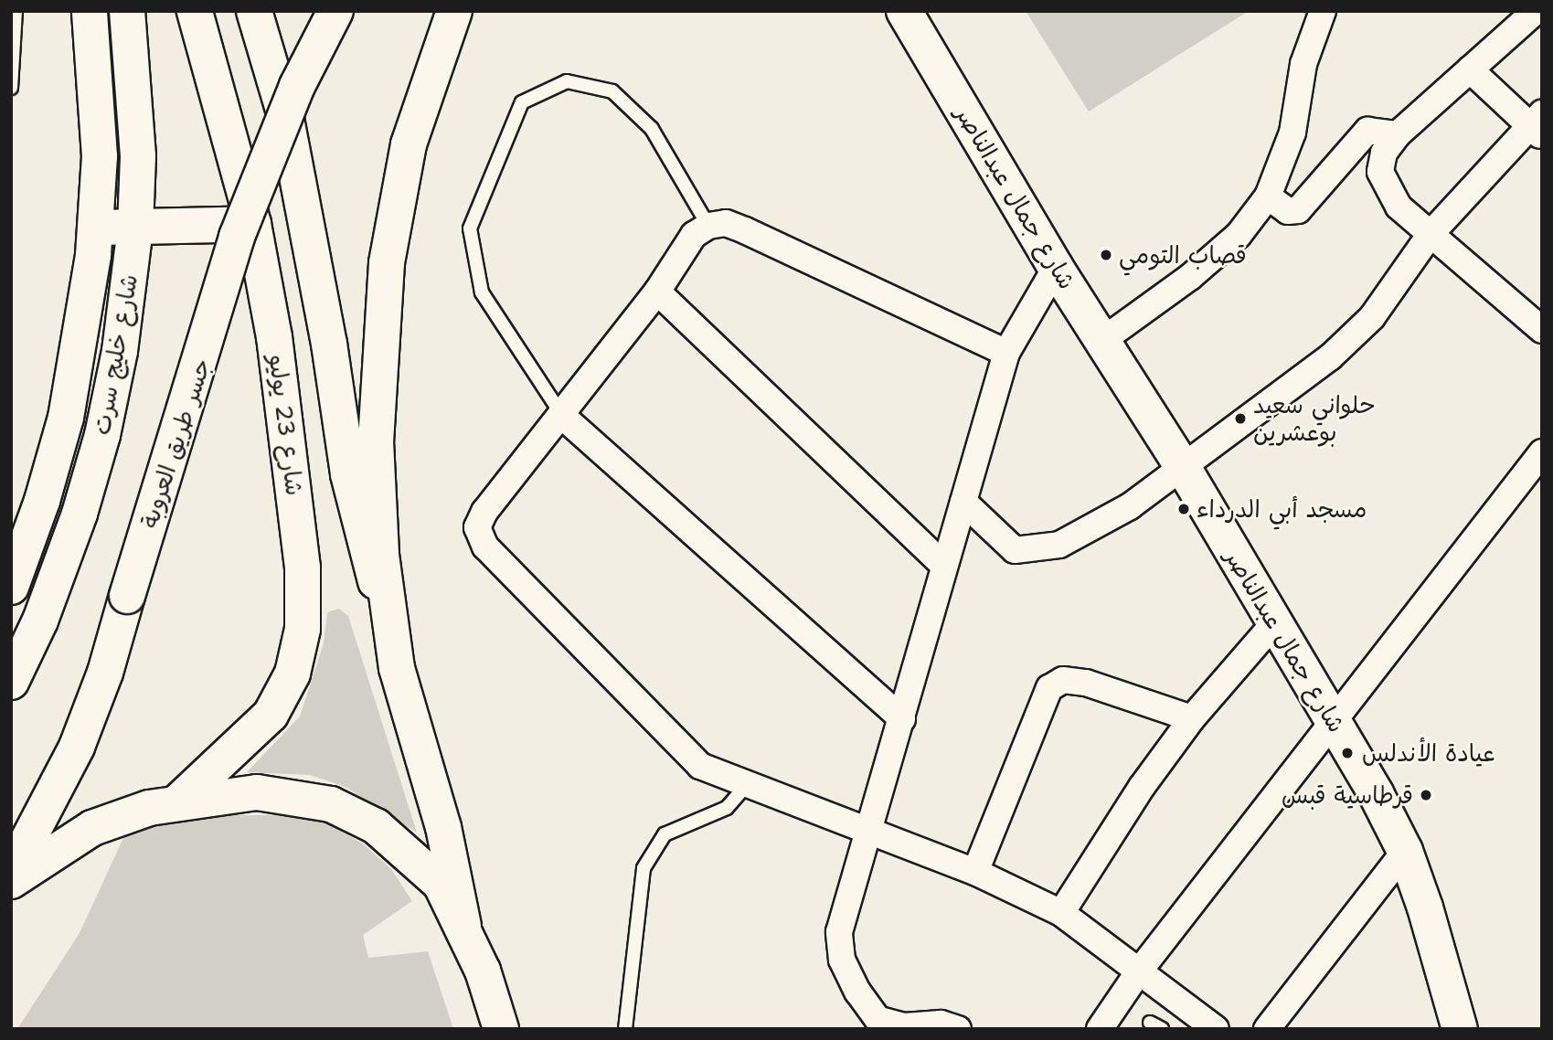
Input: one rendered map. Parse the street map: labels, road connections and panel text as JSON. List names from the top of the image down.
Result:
{
  "streets": {
    "main road": [
      "شارع جمال عبدالناصر",
      "شارع خليج سرت",
      "شارع 23 يوليو",
      "جسر طريق العروبة"
    ]
  },
  "places": [
    "قصاب التومي",
    "حلواني سعيد بوعشرين",
    "مسجد أبي الدرداء",
    "عيادة الأندلس",
    "قرطاسية قبس"
  ]
}
